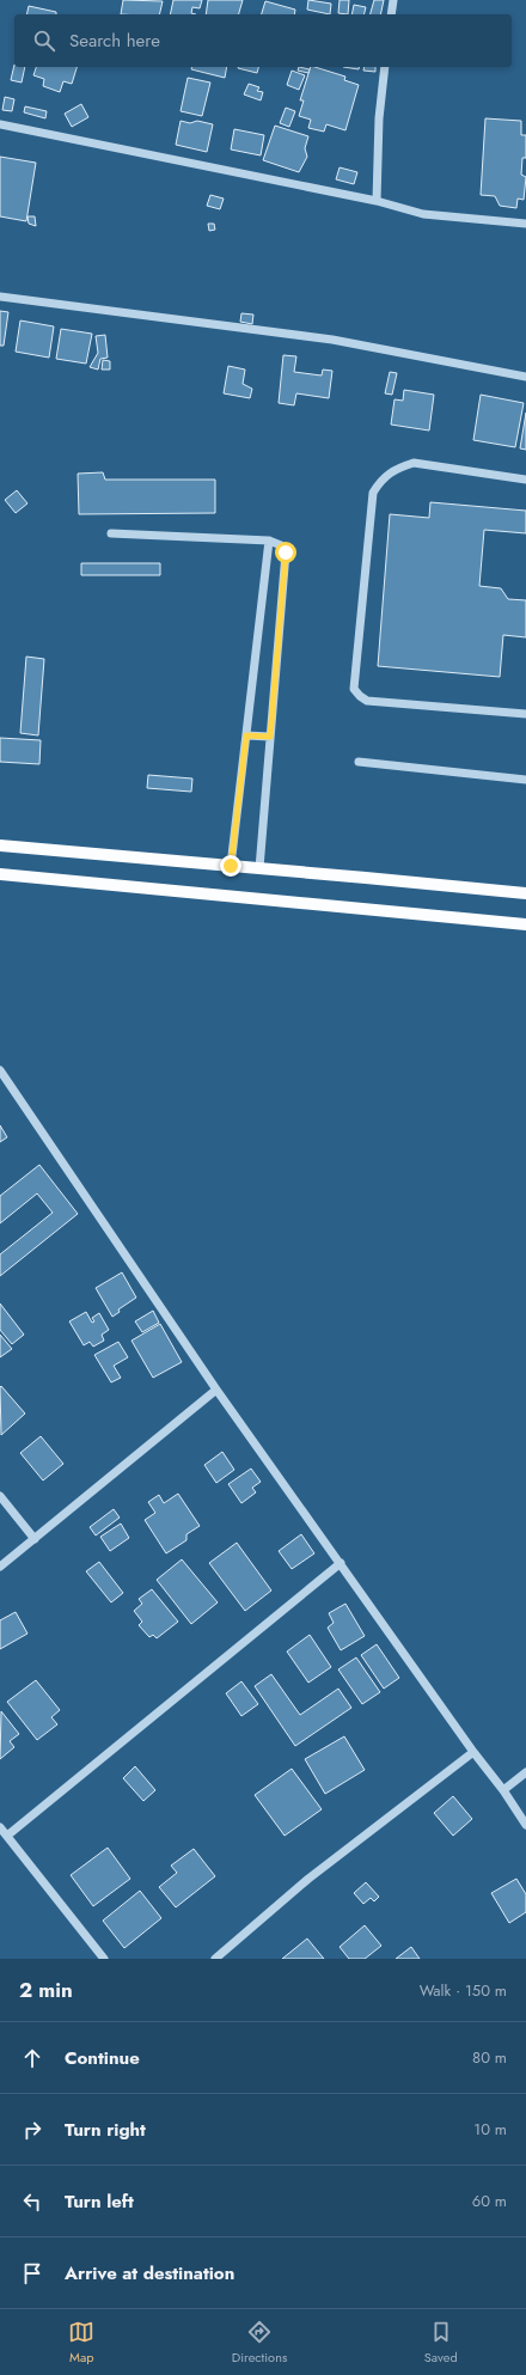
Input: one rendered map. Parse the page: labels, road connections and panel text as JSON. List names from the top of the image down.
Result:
{
  "page": {
    "search": "Search here",
    "heading": ["2 min", "Walk · 150 m"],
    "list": [
      ["Continue", "80 m"],
      ["Turn right", "10 m"],
      ["Turn left", "60 m"],
      "Arrive at destination"
    ],
    "nav": ["Map", "Directions", "Saved"]
  }
}
